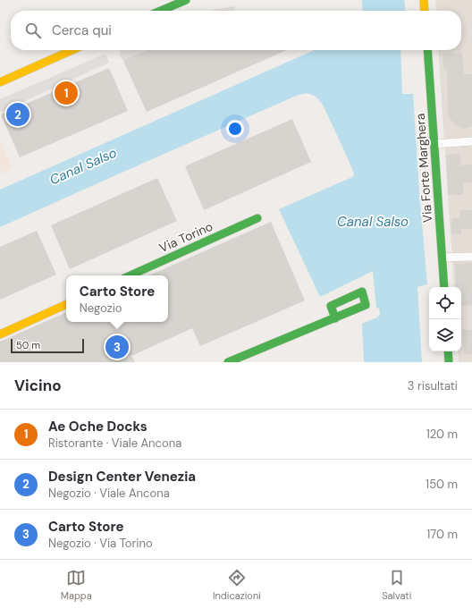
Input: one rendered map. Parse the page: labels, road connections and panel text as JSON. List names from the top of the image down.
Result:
{
  "streets": {
    "street": ["Via Forte Marghera", "Via Torino"]
  },
  "water": ["Canal Salso"],
  "scale_bar": "50 m",
  "page": {
    "search": "Cerca qui",
    "pins": ["1", "2", "3"],
    "popup": ["Carto Store", "Negozio"],
    "scale": "50 m",
    "heading": ["Vicino", "3 risultati"],
    "list": [
      {
        "mark": "1",
        "name": "Ae Oche Docks",
        "note": "Ristorante · Viale Ancona",
        "value": "120 m"
      },
      {
        "mark": "2",
        "name": "Design Center Venezia",
        "note": "Negozio · Viale Ancona",
        "value": "150 m"
      },
      {
        "mark": "3",
        "name": "Carto Store",
        "note": "Negozio · Via Torino",
        "value": "170 m"
      }
    ],
    "nav": ["Mappa", "Indicazioni", "Salvati"]
  }
}
